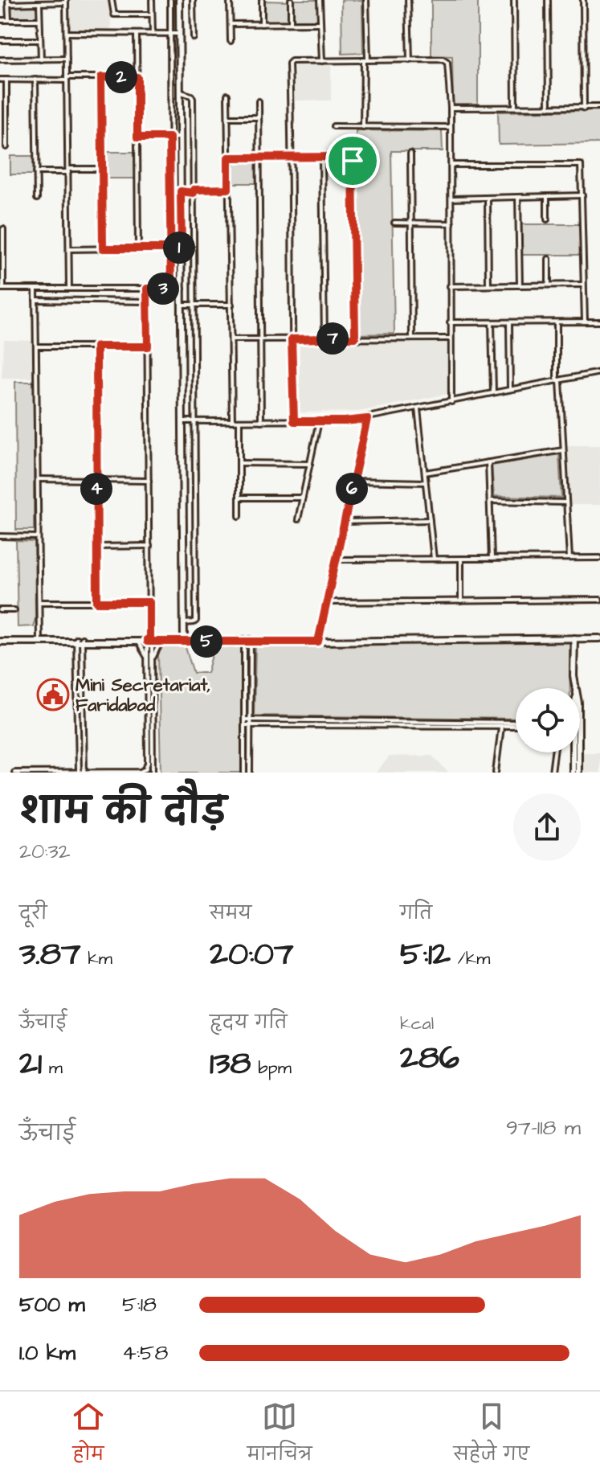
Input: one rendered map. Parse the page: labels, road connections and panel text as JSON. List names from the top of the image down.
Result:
{
  "places": {
    "public building": ["Mini Secretariat, Faridabad"]
  },
  "page": {
    "pins": [
      "2",
      "1",
      "3",
      "7",
      "4",
      "6",
      "5"
    ],
    "heading": ["शाम की दौड़", "20:32"],
    "stats": [
      ["दूरी", "3.87 km"],
      ["समय", "20:07"],
      ["गति", "5:12 /km"],
      ["ऊँचाई", "21 m"],
      ["हृदय गति", "138 bpm"],
      ["kcal", "286"]
    ],
    "chart": ["ऊँचाई", "97–118 m"],
    "list": [
      {
        "name": "500 m",
        "note": "5:18"
      },
      {
        "name": "1.0 km",
        "note": "4:58"
      }
    ],
    "tabs": ["होम", "मानचित्र", "सहेजे गए"]
  }
}
